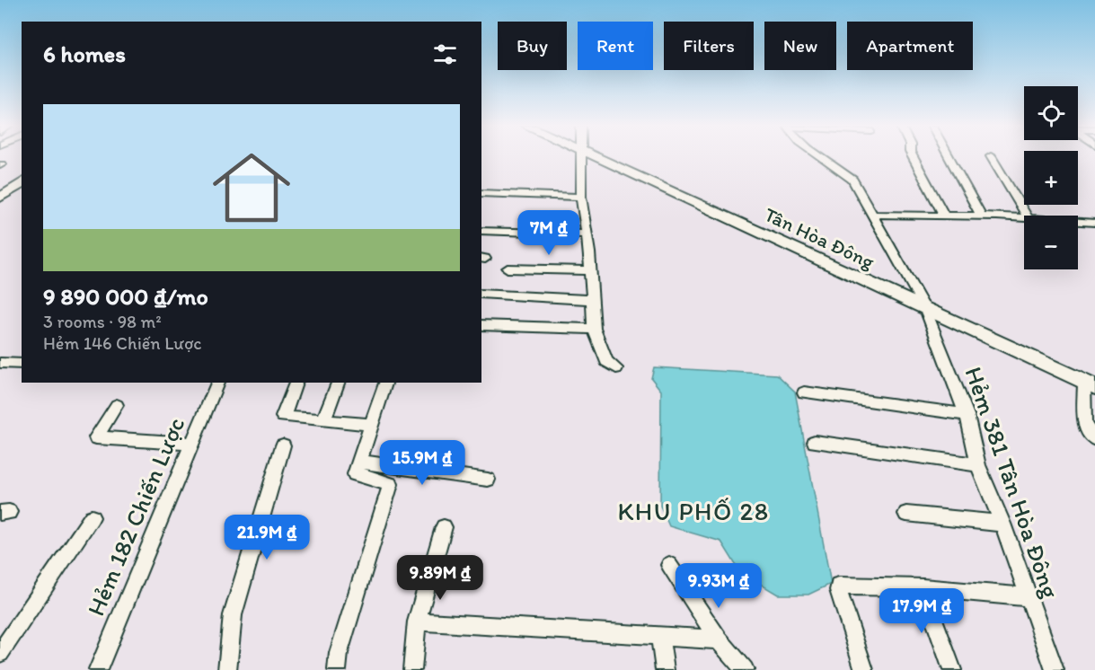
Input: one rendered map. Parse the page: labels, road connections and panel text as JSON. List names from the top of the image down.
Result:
{
  "streets": {
    "street": ["Tân Hòa Đông", "Hẻm 381 Tân Hòa Đông", "Hẻm 182 Chiến Lược"]
  },
  "crossings": [
    ["Tân Hòa Đông", "Hẻm 381 Tân Hòa Đông"]
  ],
  "districts": ["KHU PHỐ 28"],
  "page": {
    "chip": [
      "Buy",
      "Rent",
      "Filters",
      "New",
      "Apartment"
    ],
    "heading": "6 homes",
    "map_buttons": ["+", "−"],
    "list": [
      {
        "name": "9 890 000 ₫/mo",
        "note": "3 rooms · 98 m² · Hẻm 146 Chiến Lược"
      }
    ],
    "price": [
      "7M ₫",
      "15.9M ₫",
      "21.9M ₫",
      "9.89M ₫",
      "9.93M ₫",
      "17.9M ₫"
    ]
  }
}
